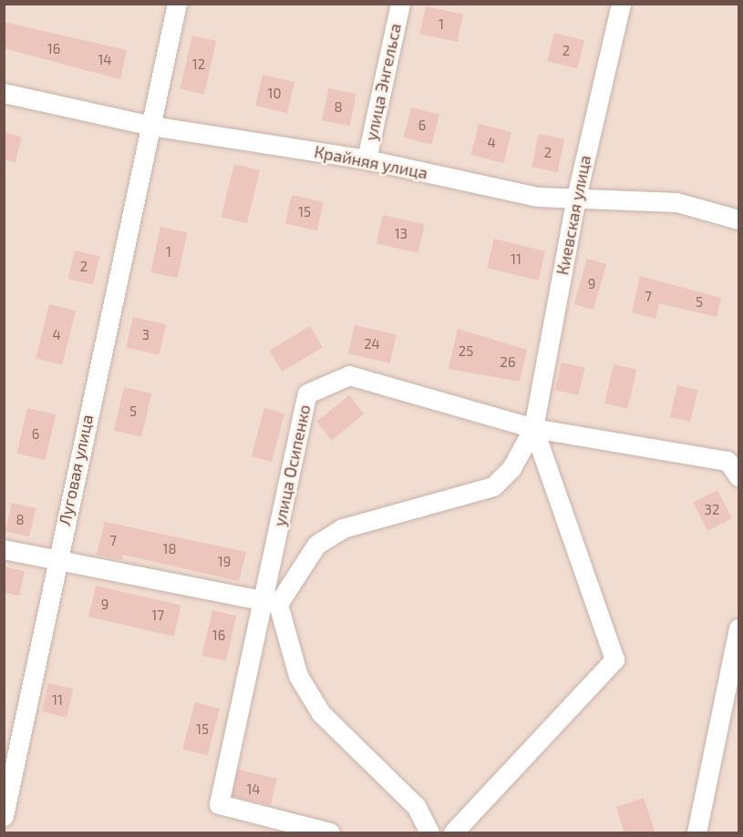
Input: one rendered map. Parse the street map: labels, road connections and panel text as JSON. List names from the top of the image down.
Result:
{
  "streets": {
    "street": [
      "улица Энгельса",
      "Крайняя улица",
      "Киевская улица",
      "улица Осипенко",
      "Луговая улица"
    ]
  },
  "crossings": [
    ["улица Энгельса", "Крайняя улица"],
    ["Крайняя улица", "Киевская улица"],
    ["Крайняя улица", "Луговая улица"],
    ["Киевская улица", "улица Осипенко"]
  ],
  "house_numbers": [
    "1",
    "16",
    "2",
    "14",
    "12",
    "10",
    "8",
    "6",
    "4",
    "2",
    "15",
    "13",
    "1",
    "11",
    "2",
    "9",
    "7",
    "5",
    "4",
    "3",
    "24",
    "25",
    "26",
    "5",
    "6",
    "32",
    "8",
    "7",
    "18",
    "19",
    "9",
    "17",
    "16",
    "11",
    "15",
    "14"
  ]
}
